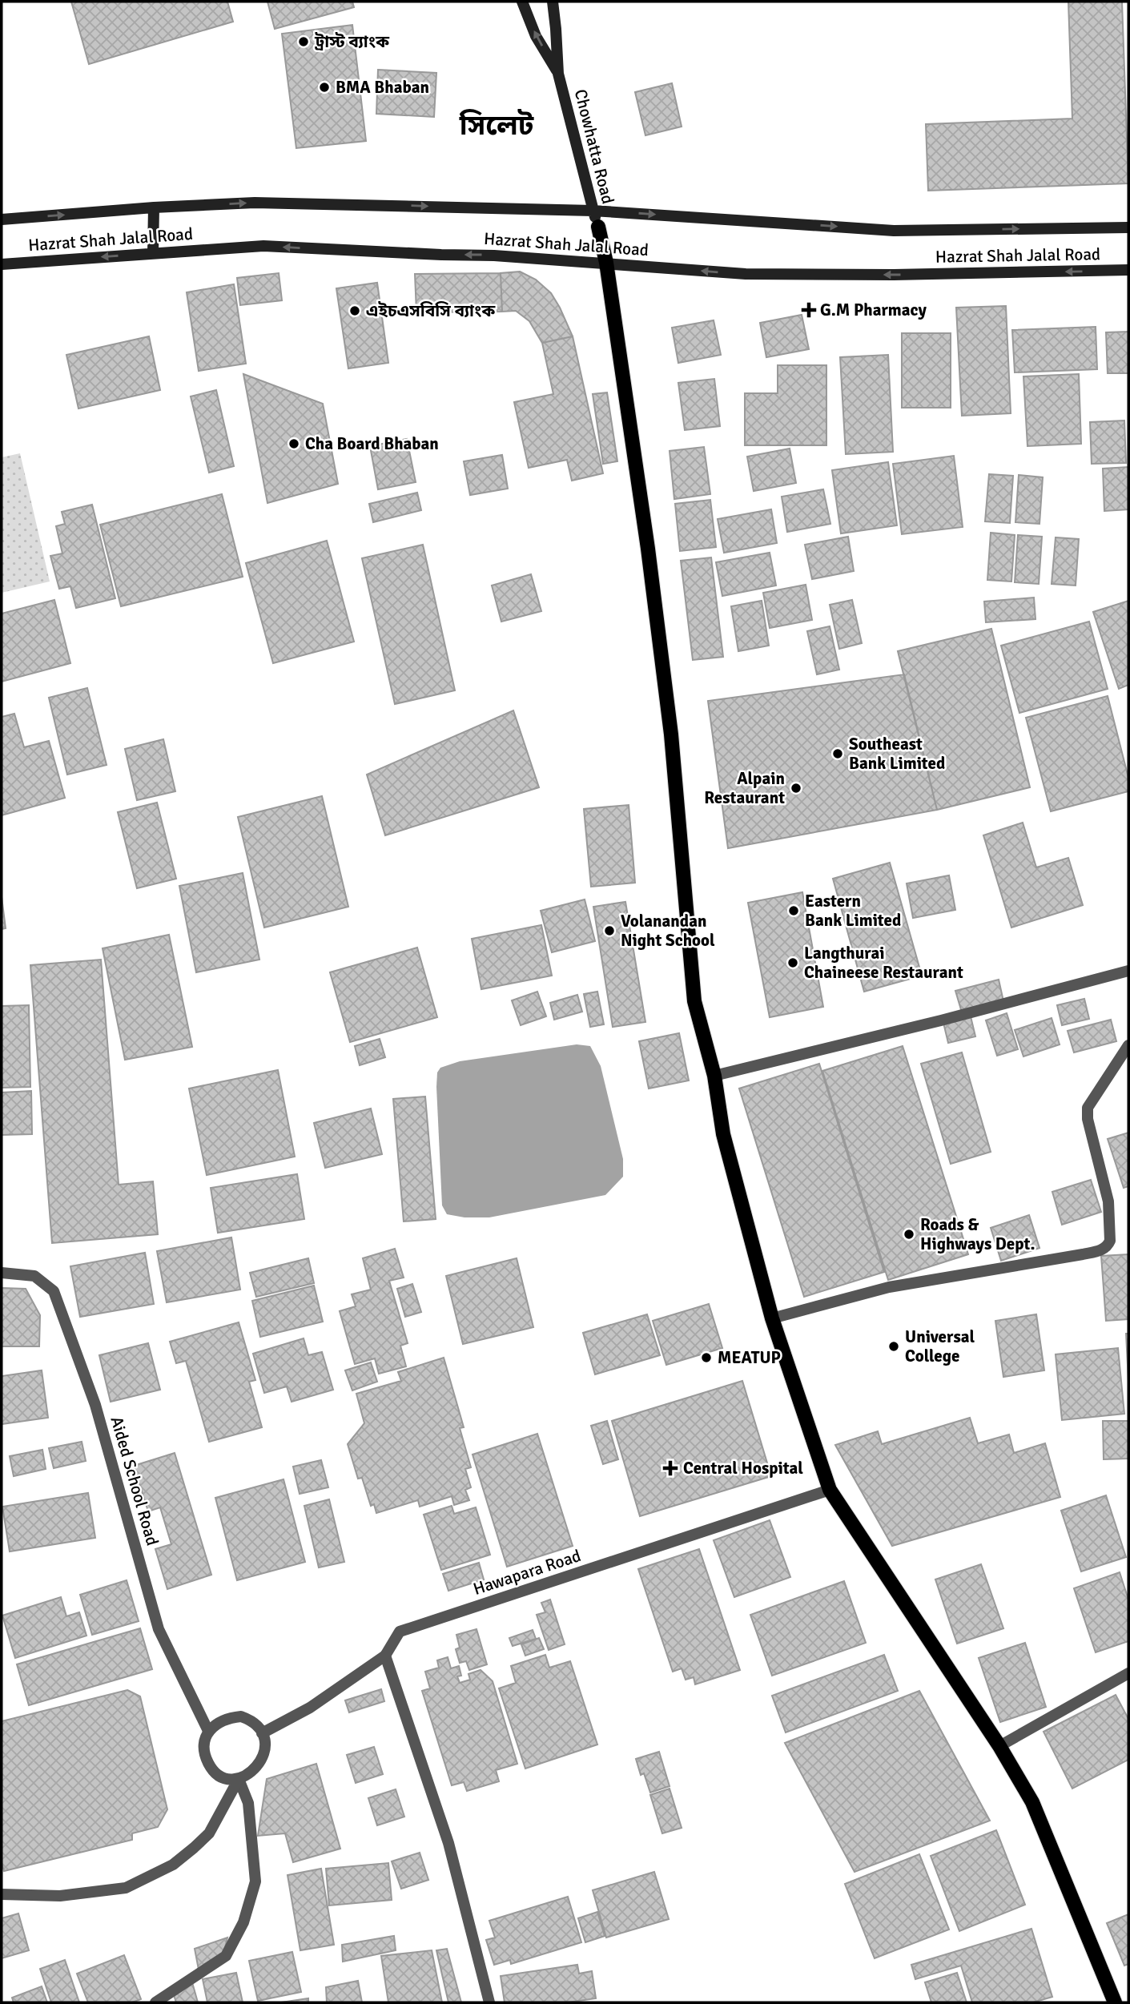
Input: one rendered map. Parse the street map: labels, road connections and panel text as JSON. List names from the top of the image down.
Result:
{
  "streets": {
    "main road": ["Chowhatta Road", "Hazrat Shah Jalal Road"],
    "street": ["Aided School Road", "Hawapara Road"]
  },
  "crossings": [
    ["Chowhatta Road", "Hazrat Shah Jalal Road"],
    ["Aided School Road", "Hawapara Road"]
  ],
  "districts": ["সিলেট"],
  "places": {
    "other": [
      "ট্রাস্ট ব্যাংক",
      "BMA Bhaban",
      "এইচএসবিসি ব্যাংক",
      "Cha Board Bhaban",
      "Southeast Bank Limited",
      "Alpain Restaurant",
      "Eastern Bank Limited",
      "Volanandan Night School",
      "Langthurai Chaineese Restaurant",
      "Roads & Highways Dept.",
      "Universal College",
      "MEATUP"
    ],
    "health": ["G.M Pharmacy", "Central Hospital"]
  }
}
